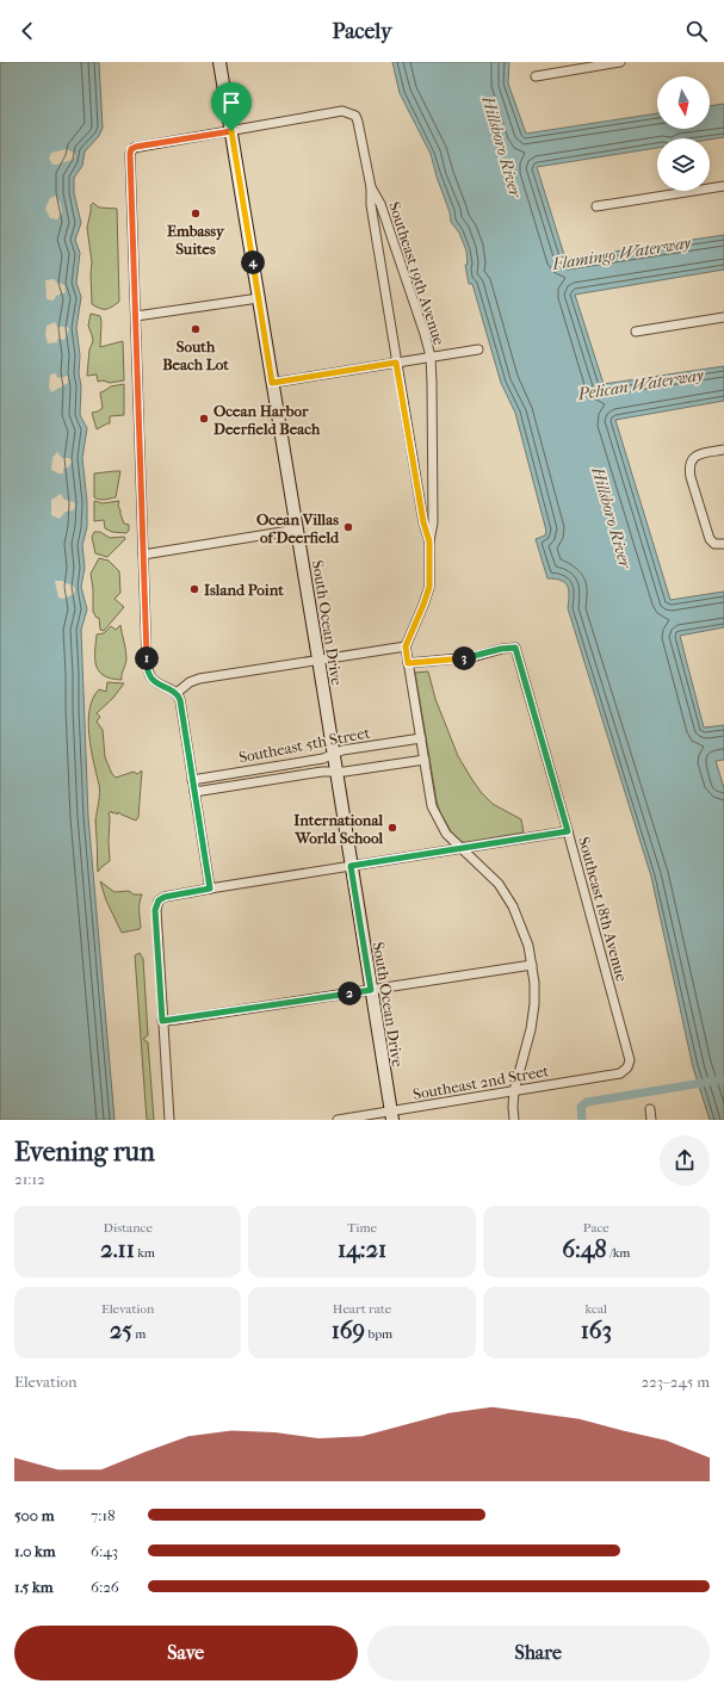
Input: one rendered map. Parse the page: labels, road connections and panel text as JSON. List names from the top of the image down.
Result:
{
  "streets": {
    "main road": ["South Ocean Drive"],
    "street": [
      "Southeast 19th Avenue",
      "Southeast 5th Street",
      "Southeast 18th Avenue",
      "Southeast 2nd Street"
    ]
  },
  "crossings": [
    ["Southeast 19th Avenue", "South Ocean Drive"],
    ["South Ocean Drive", "Southeast 5th Street"],
    ["South Ocean Drive", "Southeast 2nd Street"],
    ["Southeast 18th Avenue", "Southeast 2nd Street"]
  ],
  "water": ["Hillsboro River", "Flamingo Waterway", "Pelican Waterway"],
  "places": [
    "Embassy Suites",
    "South Beach Lot",
    "Ocean Harbor Deerfield Beach",
    "Ocean Villas of Deerfield",
    "Island Point",
    "International World School"
  ],
  "north": "bottom",
  "page": {
    "header": "Pacely",
    "pins": [
      "4",
      "1",
      "3",
      "2"
    ],
    "heading": ["Evening run", "21:12"],
    "stats": [
      ["Distance", "2.11 km"],
      ["Time", "14:21"],
      ["Pace", "6:48 /km"],
      ["Elevation", "25 m"],
      ["Heart rate", "169 bpm"],
      ["kcal", "163"]
    ],
    "chart": ["Elevation", "223–245 m"],
    "list": [
      {
        "name": "500 m",
        "note": "7:18"
      },
      {
        "name": "1.0 km",
        "note": "6:43"
      },
      {
        "name": "1.5 km",
        "note": "6:26"
      }
    ],
    "buttons": ["Save", "Share"]
  }
}
